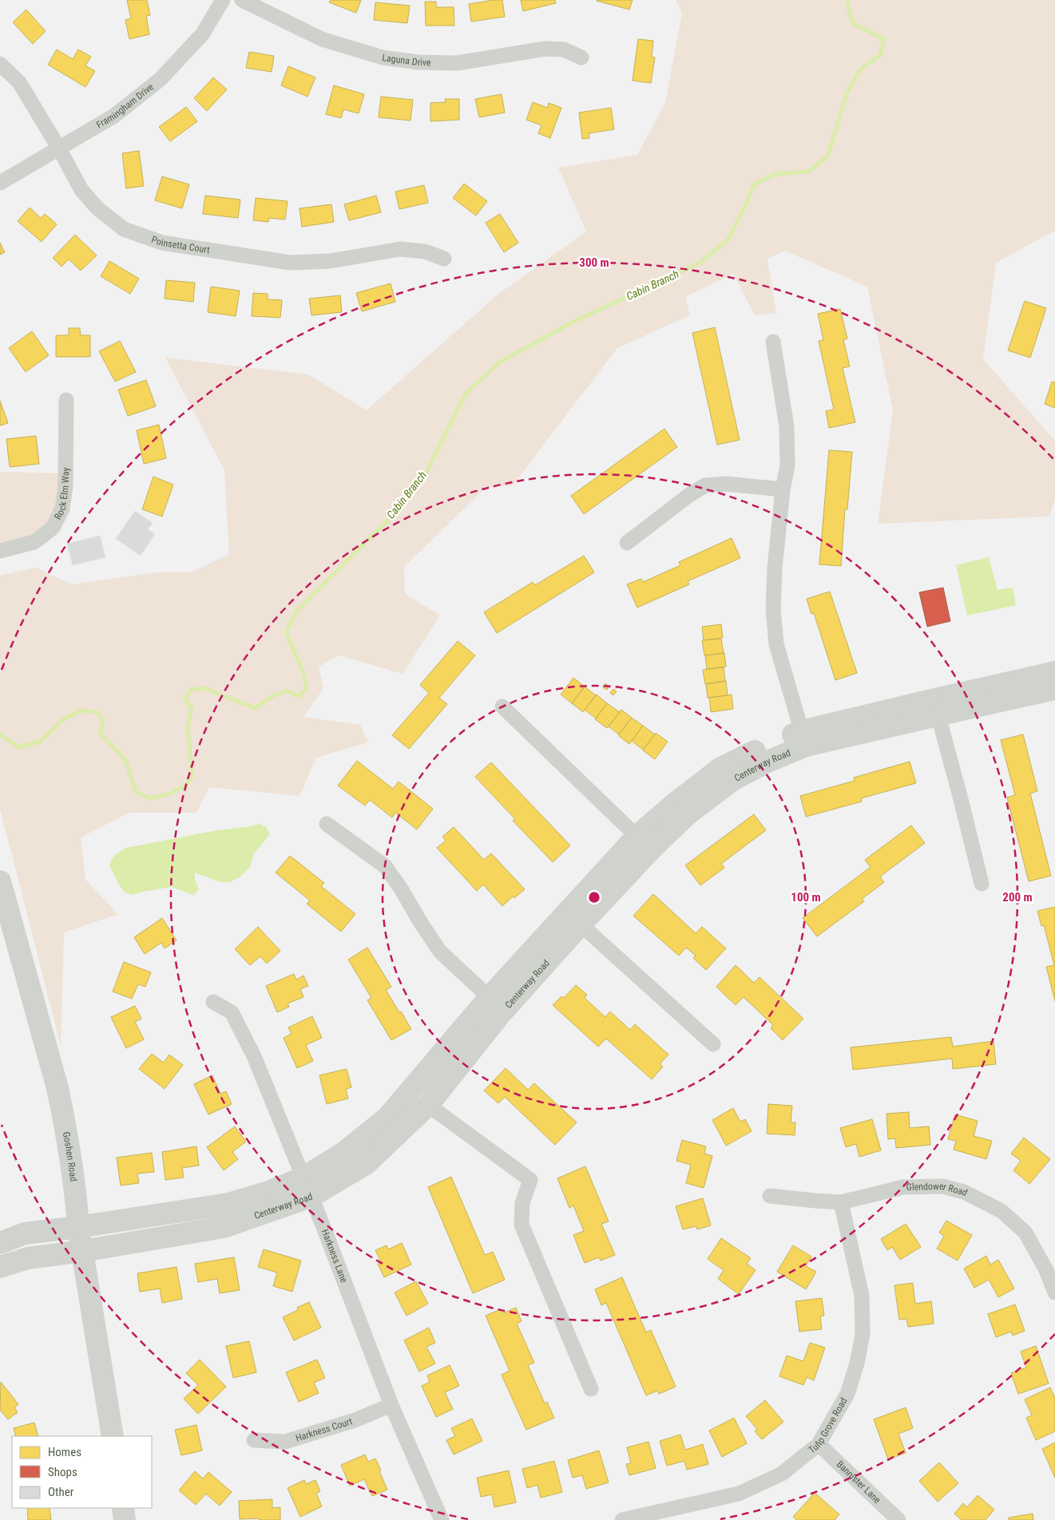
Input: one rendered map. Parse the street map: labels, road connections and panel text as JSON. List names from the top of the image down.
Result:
{
  "streets": {
    "street": [
      "Laguna Drive",
      "Framingham Drive",
      "Poinsetta Court",
      "Rock Elm Way",
      "Centerway Road",
      "Goshen Road",
      "Glendower Road",
      "Harkness Lane",
      "Tulip Grove Road",
      "Harkness Court",
      "Bannister Lane"
    ]
  },
  "crossings": [
    ["Framingham Drive", "Poinsetta Court"],
    ["Centerway Road", "Goshen Road"],
    ["Centerway Road", "Harkness Lane"],
    ["Glendower Road", "Tulip Grove Road"],
    ["Harkness Lane", "Harkness Court"],
    ["Tulip Grove Road", "Bannister Lane"]
  ],
  "water": ["Cabin Branch"],
  "legend": ["Homes", "Shops", "Other"],
  "rings": ["300 m", "100 m", "200 m"]
}
